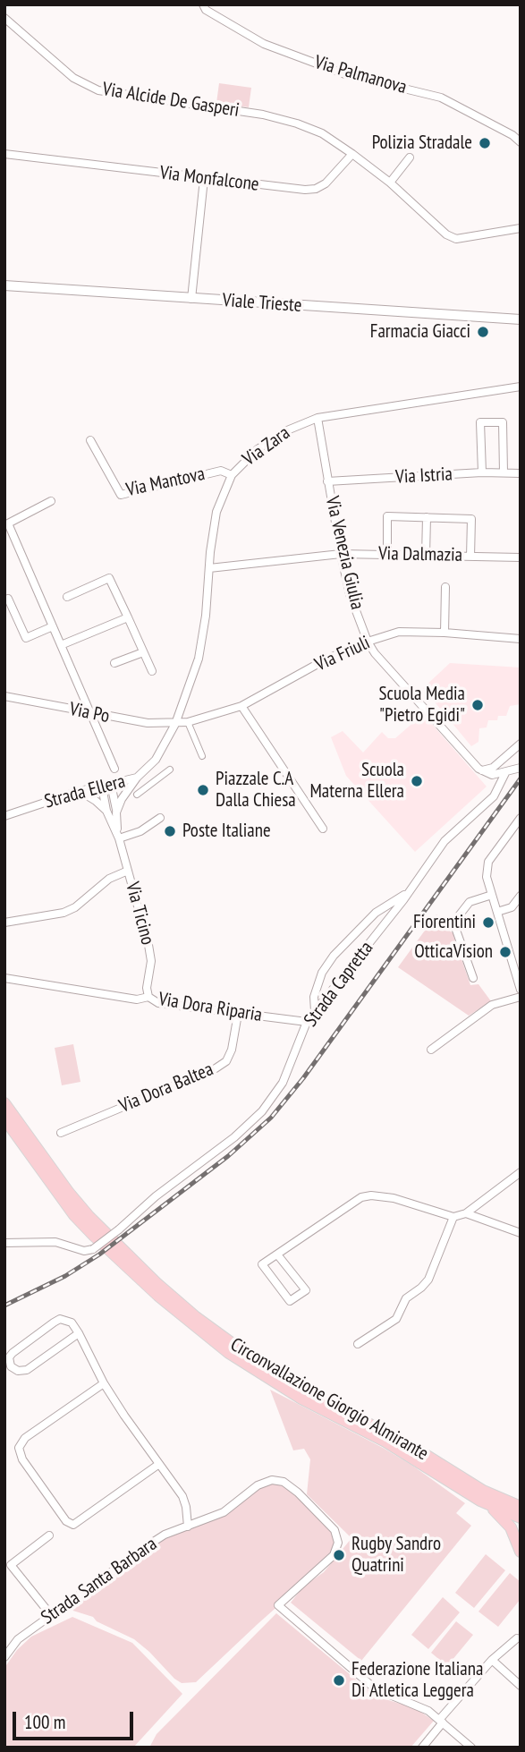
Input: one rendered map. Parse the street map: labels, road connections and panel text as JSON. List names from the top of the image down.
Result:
{
  "streets": {
    "highway": ["Circonvallazione Giorgio Almirante"],
    "main road": ["Viale Trieste"],
    "street": [
      "Via Palmanova",
      "Via Alcide De Gasperi",
      "Via Monfalcone",
      "Via Zara",
      "Via Istria",
      "Via Mantova",
      "Via Venezia Giulia",
      "Via Dalmazia",
      "Via Friuli",
      "Via Po",
      "Strada Ellera",
      "Via Ticino",
      "Strada Capretta",
      "Via Dora Riparia",
      "Via Dora Baltea",
      "Strada Santa Barbara"
    ]
  },
  "crossings": [
    ["Via Alcide De Gasperi", "Via Monfalcone"],
    ["Via Zara", "Via Mantova"],
    ["Via Zara", "Via Venezia Giulia"],
    ["Via Zara", "Via Dalmazia"],
    ["Via Zara", "Via Friuli"],
    ["Via Zara", "Via Po"],
    ["Via Zara", "Strada Ellera"],
    ["Via Istria", "Via Venezia Giulia"],
    ["Via Venezia Giulia", "Via Dalmazia"],
    ["Via Venezia Giulia", "Via Friuli"],
    ["Via Friuli", "Via Po"],
    ["Via Friuli", "Strada Ellera"],
    ["Via Po", "Strada Ellera"],
    ["Via Ticino", "Via Dora Riparia"],
    ["Strada Capretta", "Via Dora Riparia"],
    ["Via Dora Riparia", "Via Dora Baltea"]
  ],
  "places": [
    "Polizia Stradale",
    "Farmacia Giacci",
    "Scuola Media \"Pietro Egidi\"",
    "Scuola Materna Ellera",
    "Piazzale C.A Dalla Chiesa",
    "Poste Italiane",
    "Fiorentini",
    "OtticaVision",
    "Rugby Sandro Quatrini",
    "Federazione Italiana Di Atletica Leggera"
  ],
  "scale_bar": "100 m"
}
